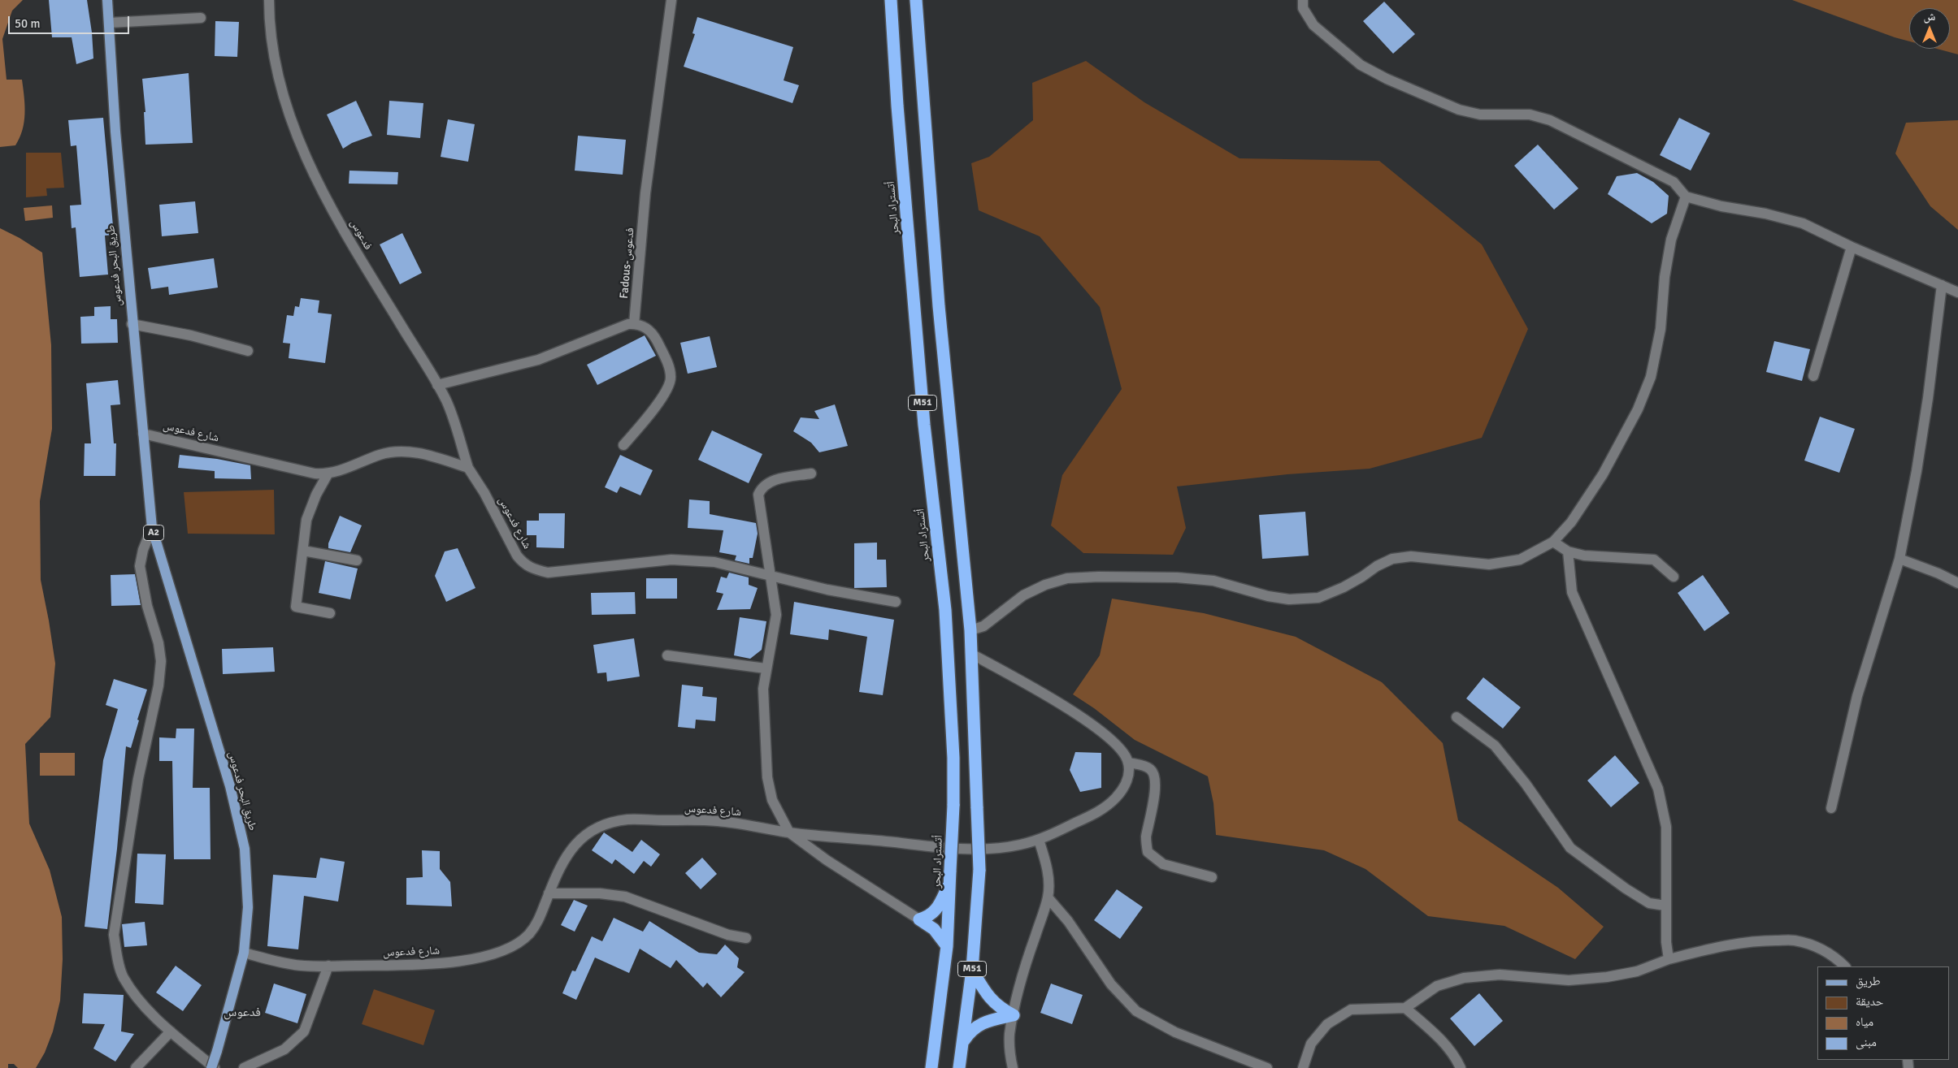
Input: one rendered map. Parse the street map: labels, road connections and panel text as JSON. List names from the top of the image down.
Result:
{
  "streets": {
    "highway": ["أتستراد البحر", "M51"],
    "main road": ["طريق البحر فدعوس", "A2"],
    "street": ["فدعوس", "Fadous-فدعوس", "شارع فدعوس"]
  },
  "crossings": [
    ["فدعوس", "شارع فدعوس"],
    ["طريق البحر فدعوس", "شارع فدعوس"]
  ],
  "districts": ["فدعوس"],
  "legend": [
    "طريق",
    "حديقة",
    "مياه",
    "مبنى"
  ],
  "scale_bar": "50 m",
  "north": "top"
}
